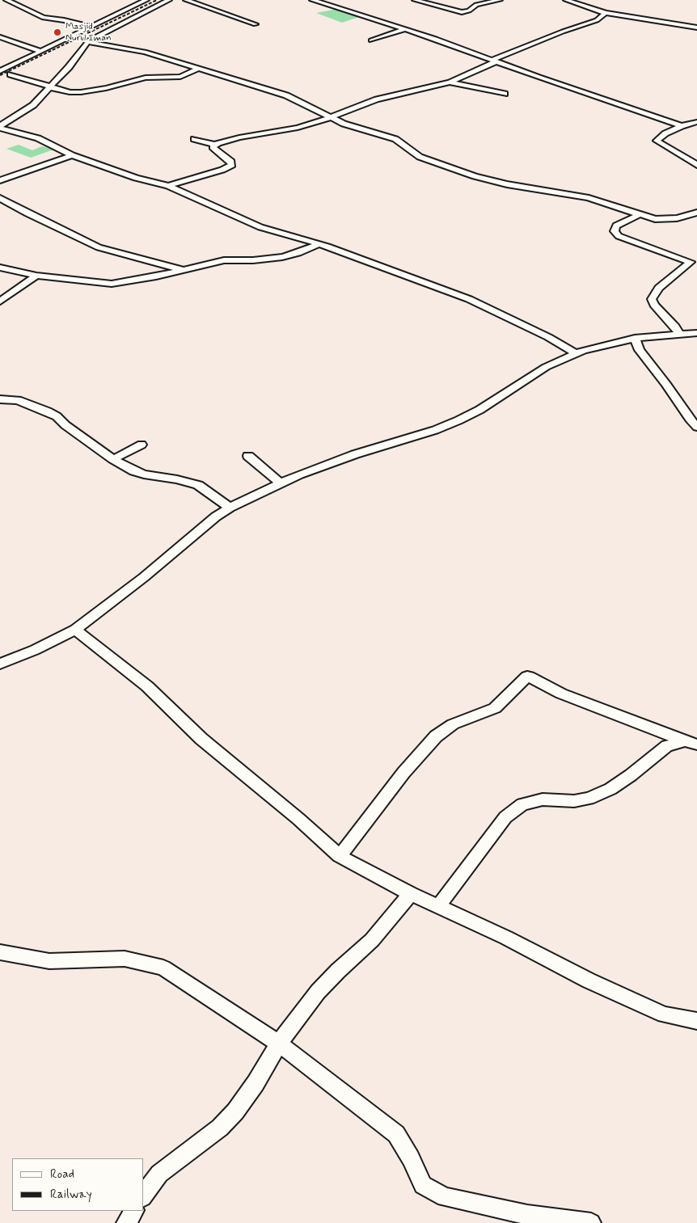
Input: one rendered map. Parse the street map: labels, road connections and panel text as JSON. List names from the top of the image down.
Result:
{
  "places": ["Masjid Nurul Iman"],
  "legend": ["Road", "Railway"]
}
